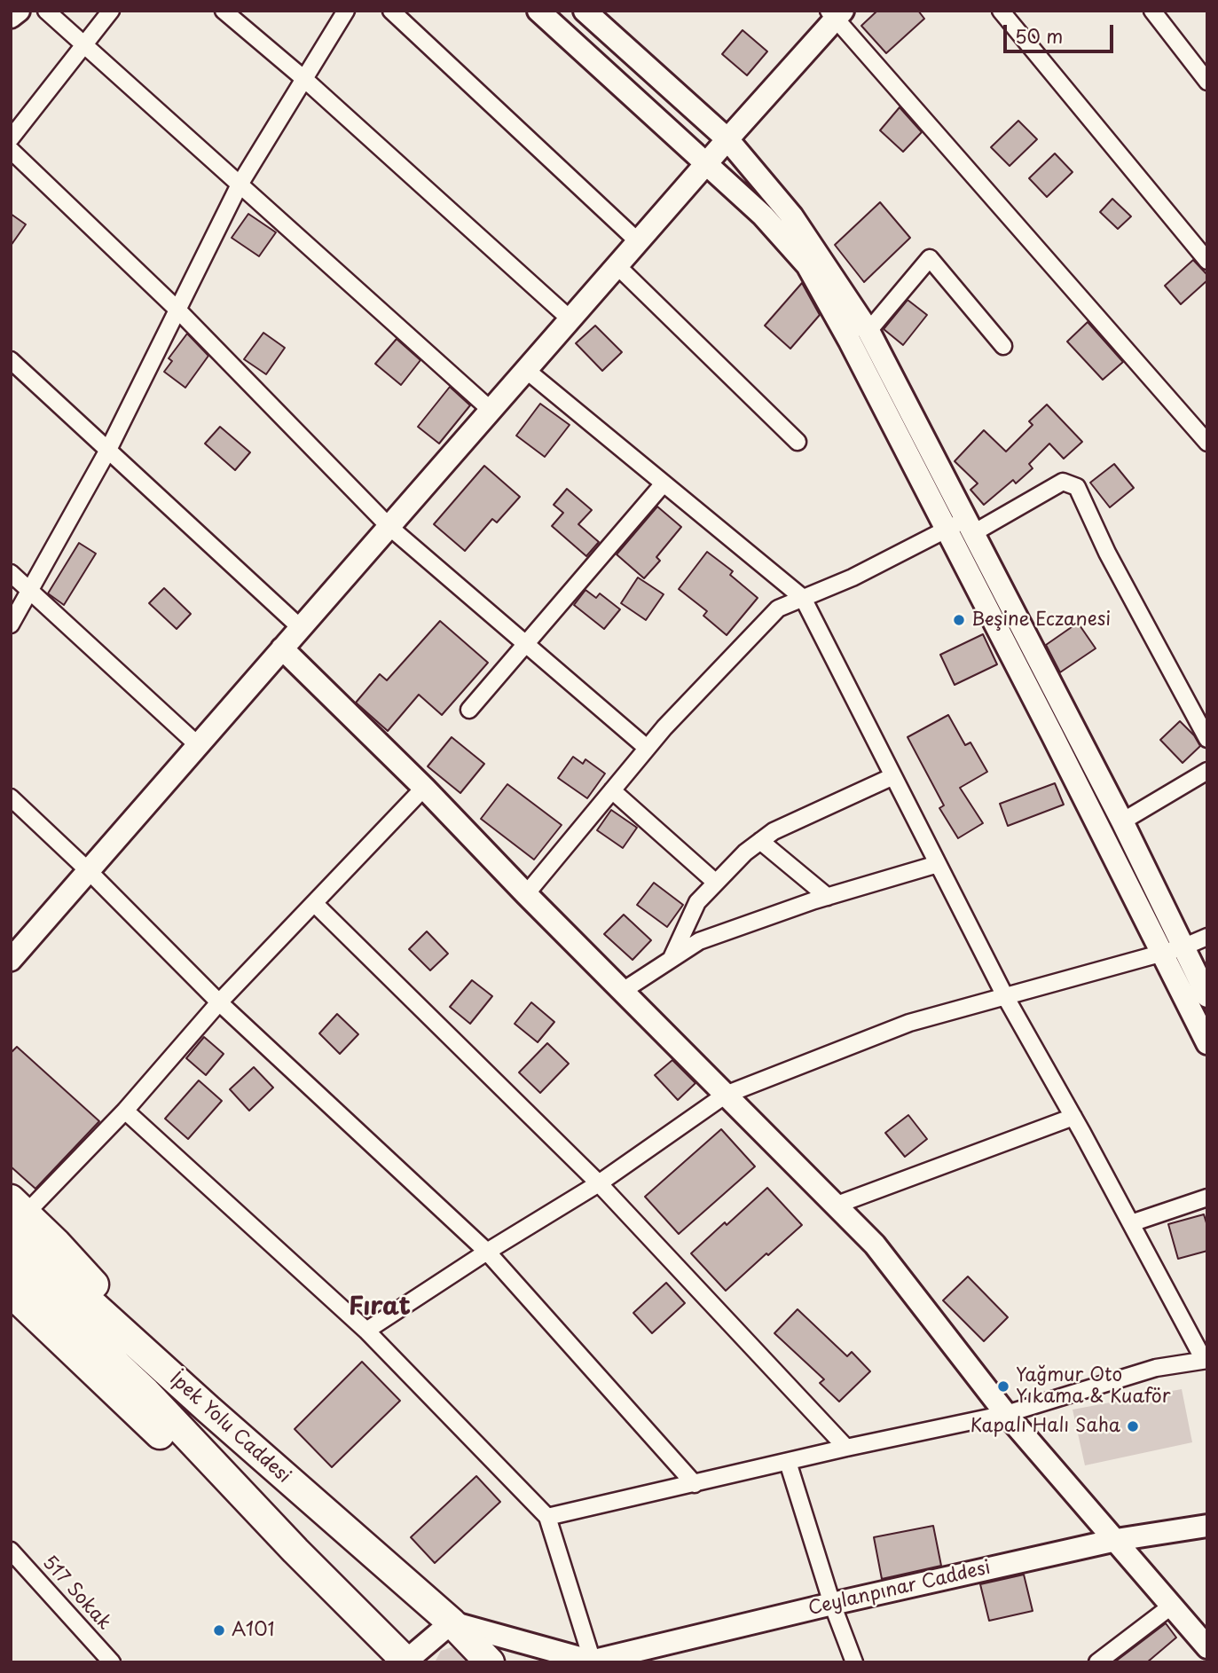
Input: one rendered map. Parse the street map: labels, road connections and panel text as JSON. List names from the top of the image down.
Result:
{
  "streets": {
    "highway": ["İpek Yolu Caddesi"],
    "street": ["Ceylanpınar Caddesi", "517 Sokak"]
  },
  "crossings": [
    ["İpek Yolu Caddesi", "Ceylanpınar Caddesi"]
  ],
  "districts": ["Fırat"],
  "places": [
    "Beşine Eczanesi",
    "Yağmur Oto Yıkama & Kuaför",
    "Kapalı Halı Saha",
    "A101"
  ],
  "scale_bar": "50 m"
}
